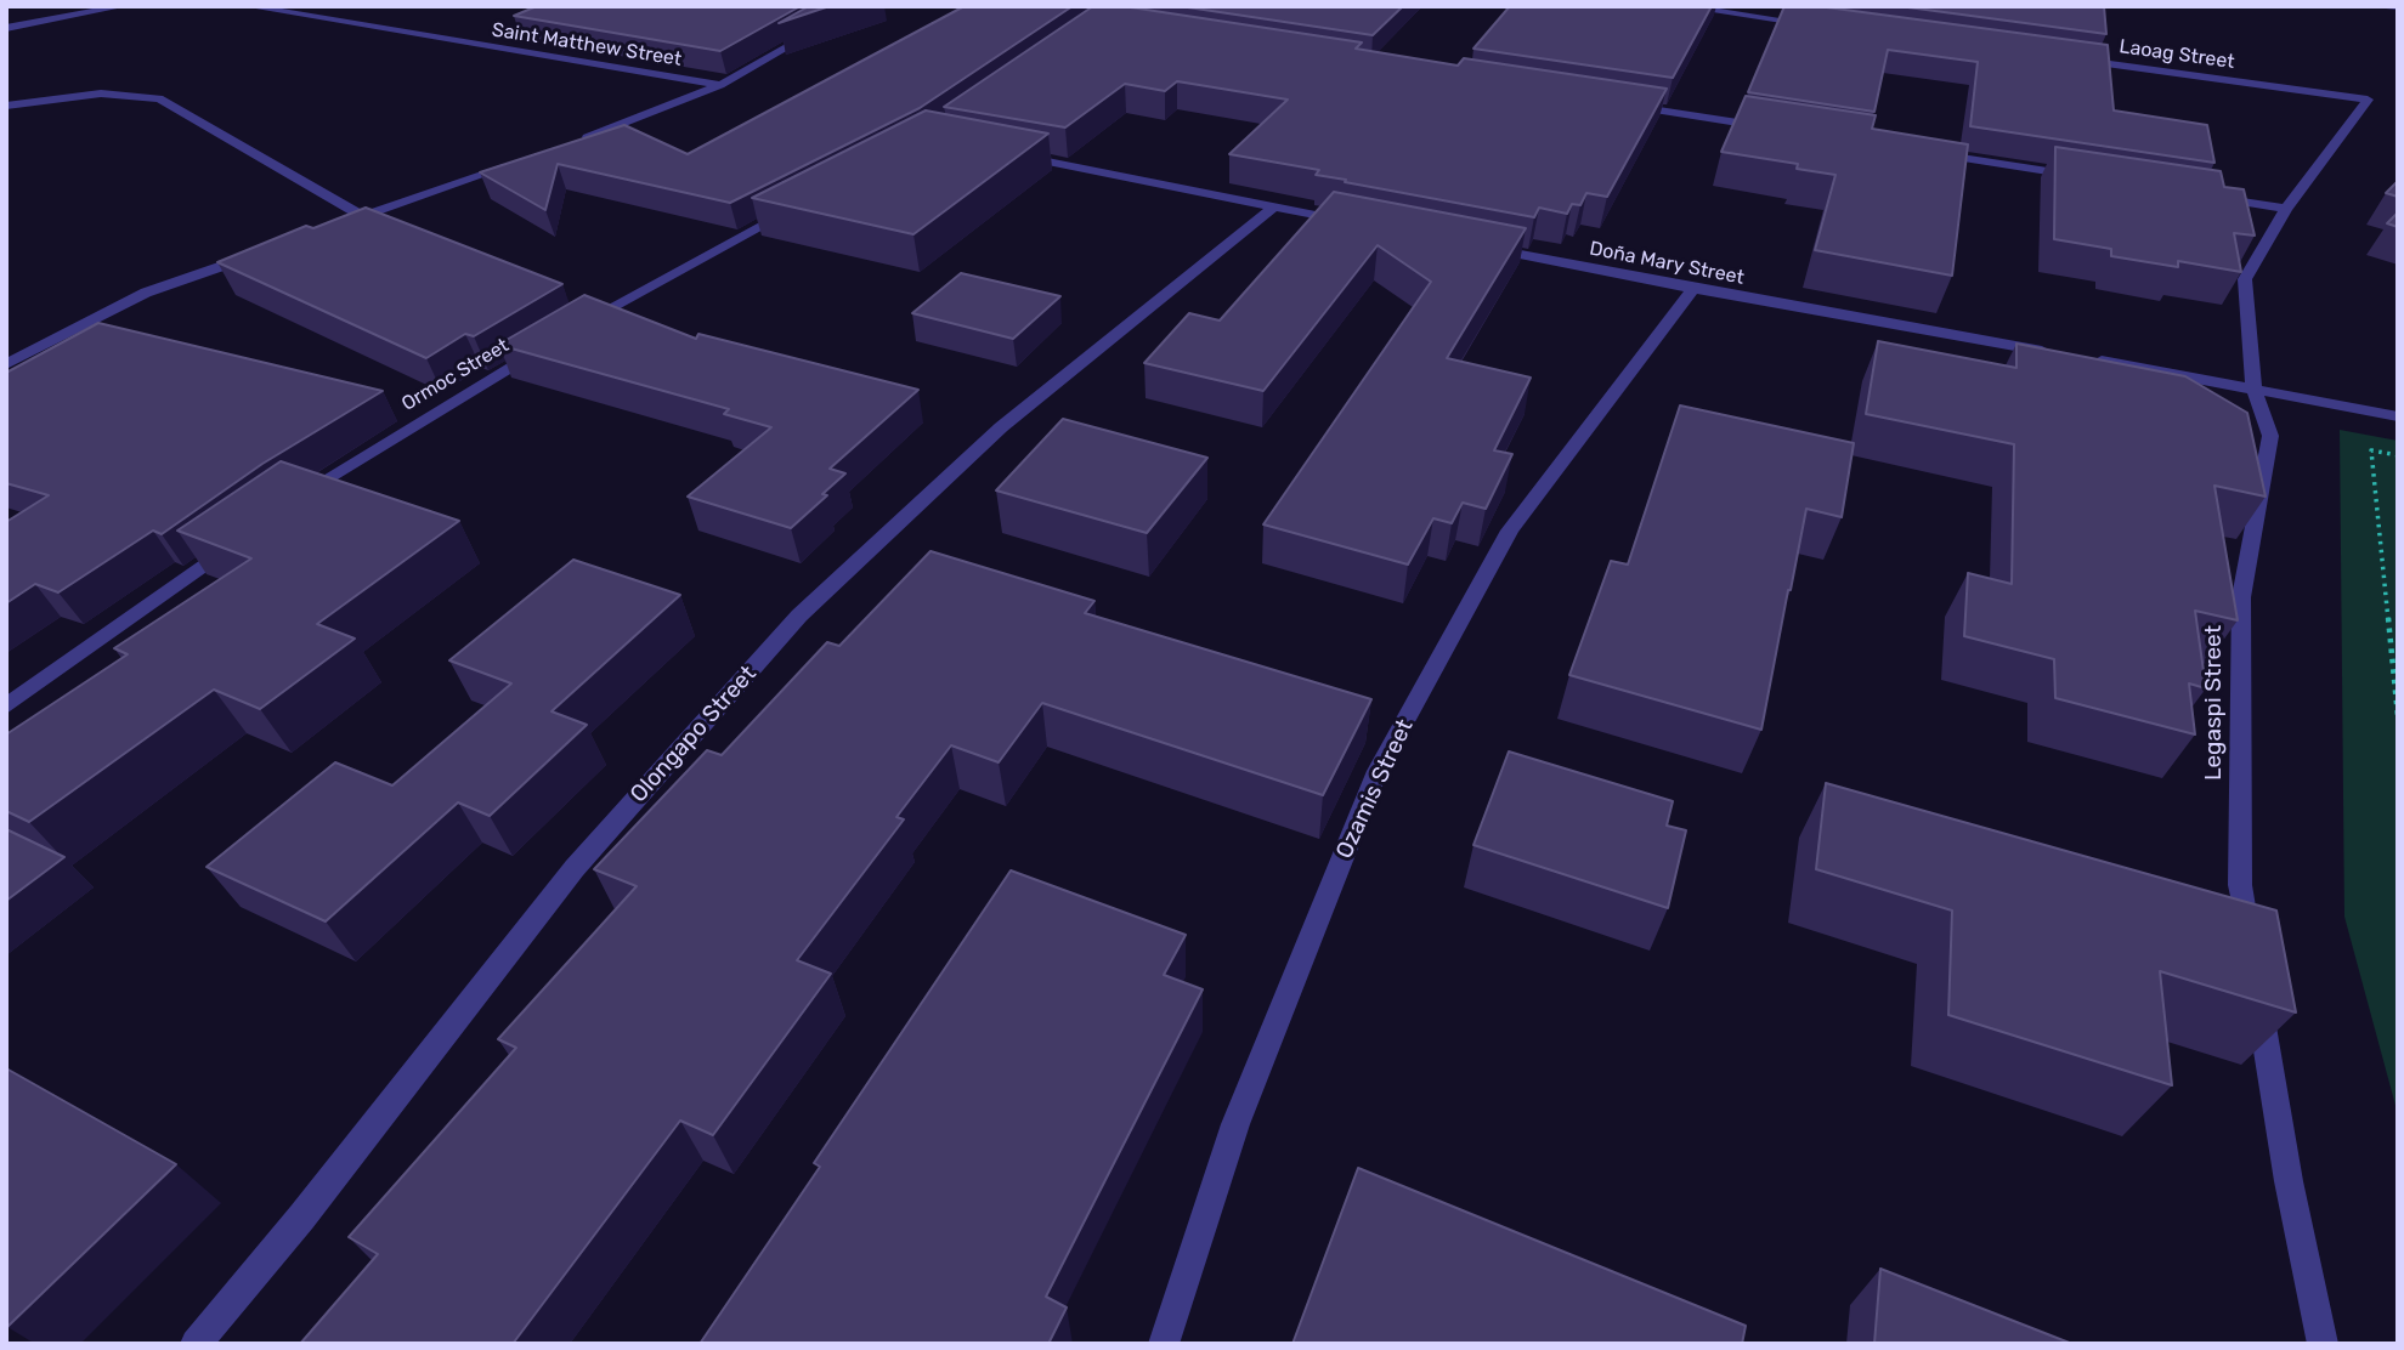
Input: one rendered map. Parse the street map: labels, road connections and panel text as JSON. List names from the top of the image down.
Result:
{
  "streets": {
    "street": [
      "Saint Matthew Street",
      "Laoag Street",
      "Doña Mary Street",
      "Ormoc Street",
      "Legaspi Street",
      "Olongapo Street",
      "Ozamis Street"
    ]
  },
  "crossings": [
    ["Laoag Street", "Legaspi Street"],
    ["Doña Mary Street", "Ozamis Street"]
  ]
}
